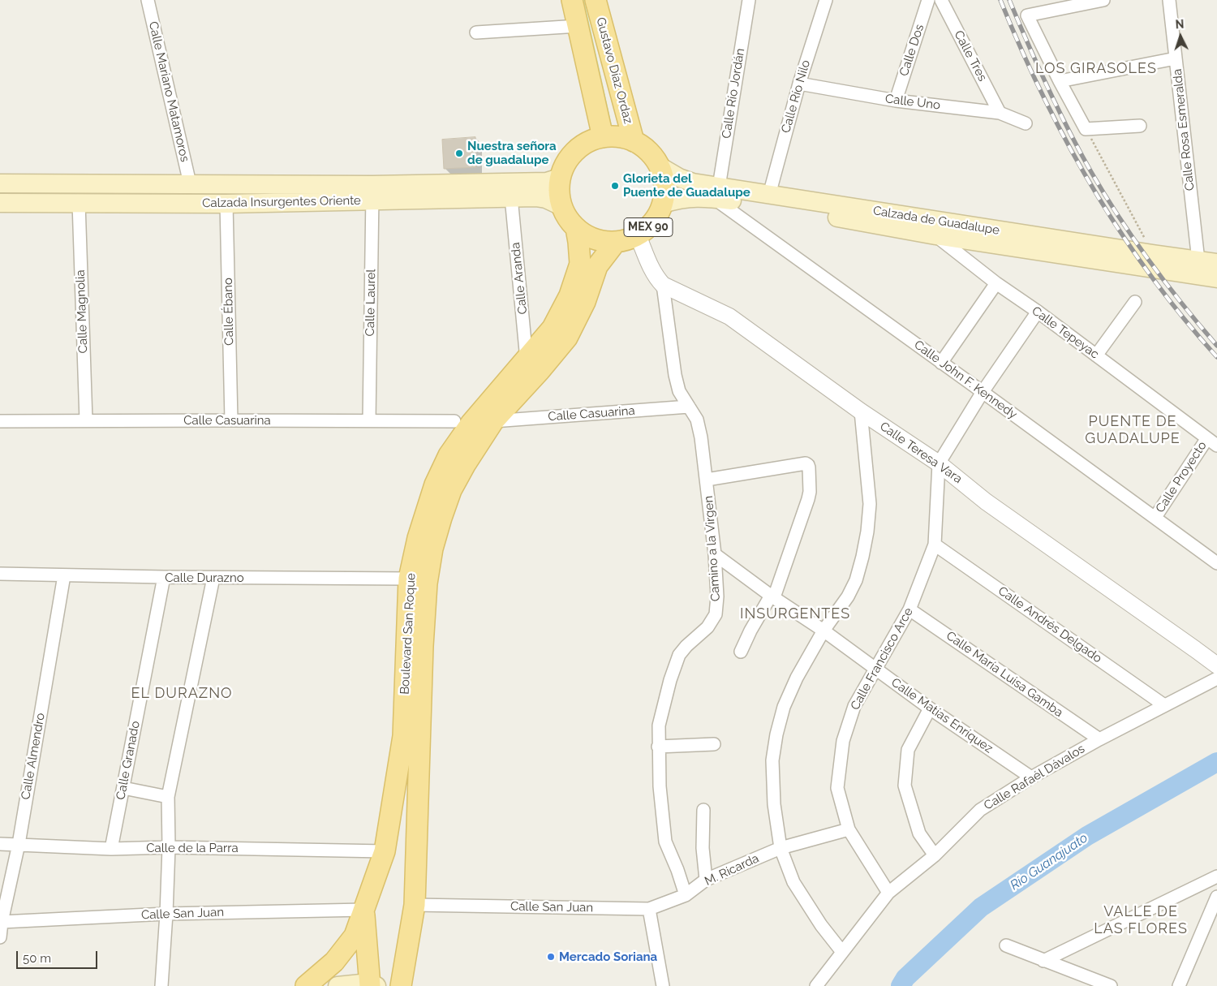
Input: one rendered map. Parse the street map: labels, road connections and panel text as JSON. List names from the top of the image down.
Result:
{
  "streets": {
    "main road": [
      "Gustavo Díaz Ordaz",
      "Calzada Insurgentes Oriente",
      "Calzada de Guadalupe",
      "MEX 90",
      "Boulevard San Roque"
    ],
    "street": [
      "Calle Dos",
      "Calle Tres",
      "Calle Mariano Matamoros",
      "Calle Río Jordán",
      "Calle Río Nilo",
      "Calle Uno",
      "Calle Rosa Esmeralda",
      "Calle Aranda",
      "Calle Laurel",
      "Calle Magnolia",
      "Calle Ébano",
      "Calle Tepeyac",
      "Calle John F. Kennedy",
      "Calle Casuarina",
      "Calle Teresa Vara",
      "Calle Proyecto",
      "Camino a la Virgen",
      "Calle Durazno",
      "Calle Andrés Delgado",
      "Calle Francisco Arce",
      "Calle María Luisa Gamba",
      "Calle Matías Enríquez",
      "Calle Almendro",
      "Calle Granado",
      "Calle Rafaél Dávalos",
      "Calle de la Parra",
      "M. Ricarda",
      "Calle San Juan"
    ]
  },
  "crossings": [
    ["Calle Dos", "Calle Uno"],
    ["Calle Tres", "Calle Uno"],
    ["Gustavo Díaz Ordaz", "Calzada Insurgentes Oriente"],
    ["Gustavo Díaz Ordaz", "Calzada de Guadalupe"],
    ["Gustavo Díaz Ordaz", "MEX 90"],
    ["Gustavo Díaz Ordaz", "Calle Teresa Vara"],
    ["Gustavo Díaz Ordaz", "Boulevard San Roque"],
    ["Calle Mariano Matamoros", "Calzada Insurgentes Oriente"],
    ["Calle Río Jordán", "Calzada de Guadalupe"],
    ["Calle Río Jordán", "Calle John F. Kennedy"],
    ["Calle Río Nilo", "Calle Uno"],
    ["Calle Río Nilo", "Calzada de Guadalupe"],
    ["Calle Rosa Esmeralda", "Calzada de Guadalupe"],
    ["Calzada Insurgentes Oriente", "Calzada de Guadalupe"],
    ["Calzada Insurgentes Oriente", "MEX 90"],
    ["Calzada Insurgentes Oriente", "Calle Aranda"],
    ["Calzada Insurgentes Oriente", "Calle Laurel"],
    ["Calzada Insurgentes Oriente", "Calle Magnolia"],
    ["Calzada Insurgentes Oriente", "Calle Ébano"],
    ["Calzada Insurgentes Oriente", "Calle Teresa Vara"],
    ["Calzada Insurgentes Oriente", "Boulevard San Roque"],
    ["Calzada de Guadalupe", "MEX 90"],
    ["Calzada de Guadalupe", "Calle Tepeyac"],
    ["Calzada de Guadalupe", "Calle John F. Kennedy"],
    ["Calzada de Guadalupe", "Calle Teresa Vara"],
    ["Calzada de Guadalupe", "Boulevard San Roque"],
    ["MEX 90", "Calle Teresa Vara"],
    ["MEX 90", "Boulevard San Roque"],
    ["Calle Aranda", "Boulevard San Roque"],
    ["Calle Laurel", "Calle Casuarina"],
    ["Calle Magnolia", "Calle Casuarina"],
    ["Calle Ébano", "Calle Casuarina"],
    ["Calle Tepeyac", "Calle Proyecto"],
    ["Calle John F. Kennedy", "Calle Proyecto"],
    ["Calle Casuarina", "Camino a la Virgen"],
    ["Calle Casuarina", "Boulevard San Roque"],
    ["Calle Teresa Vara", "Camino a la Virgen"],
    ["Calle Teresa Vara", "Boulevard San Roque"],
    ["Calle Teresa Vara", "Calle Francisco Arce"],
    ["Camino a la Virgen", "Calle Matías Enríquez"],
    ["Camino a la Virgen", "M. Ricarda"],
    ["Camino a la Virgen", "Calle San Juan"],
    ["Calle Durazno", "Boulevard San Roque"],
    ["Calle Durazno", "Calle Almendro"],
    ["Calle Durazno", "Calle Granado"],
    ["Calle Andrés Delgado", "Calle Francisco Arce"],
    ["Calle Andrés Delgado", "Calle Rafaél Dávalos"],
    ["Boulevard San Roque", "Calle de la Parra"],
    ["Boulevard San Roque", "Calle San Juan"],
    ["Calle Francisco Arce", "Calle María Luisa Gamba"],
    ["Calle Francisco Arce", "Calle Matías Enríquez"],
    ["Calle Francisco Arce", "Calle Rafaél Dávalos"],
    ["Calle Francisco Arce", "M. Ricarda"],
    ["Calle María Luisa Gamba", "Calle Rafaél Dávalos"],
    ["Calle Matías Enríquez", "Calle Rafaél Dávalos"],
    ["Calle Almendro", "Calle de la Parra"],
    ["Calle Almendro", "Calle San Juan"],
    ["Calle Granado", "Calle de la Parra"],
    ["M. Ricarda", "Calle San Juan"]
  ],
  "districts": [
    "LOS GIRASOLES",
    "PUENTE DE GUADALUPE",
    "INSURGENTES",
    "EL DURAZNO",
    "VALLE DE LAS FLORES"
  ],
  "water": ["Río Guanajuato"],
  "places": ["Nuestra señora de guadalupe", "Glorieta del Puente de Guadalupe", "Mercado Soriana"],
  "scale_bar": "50 m",
  "north": "top"
}
